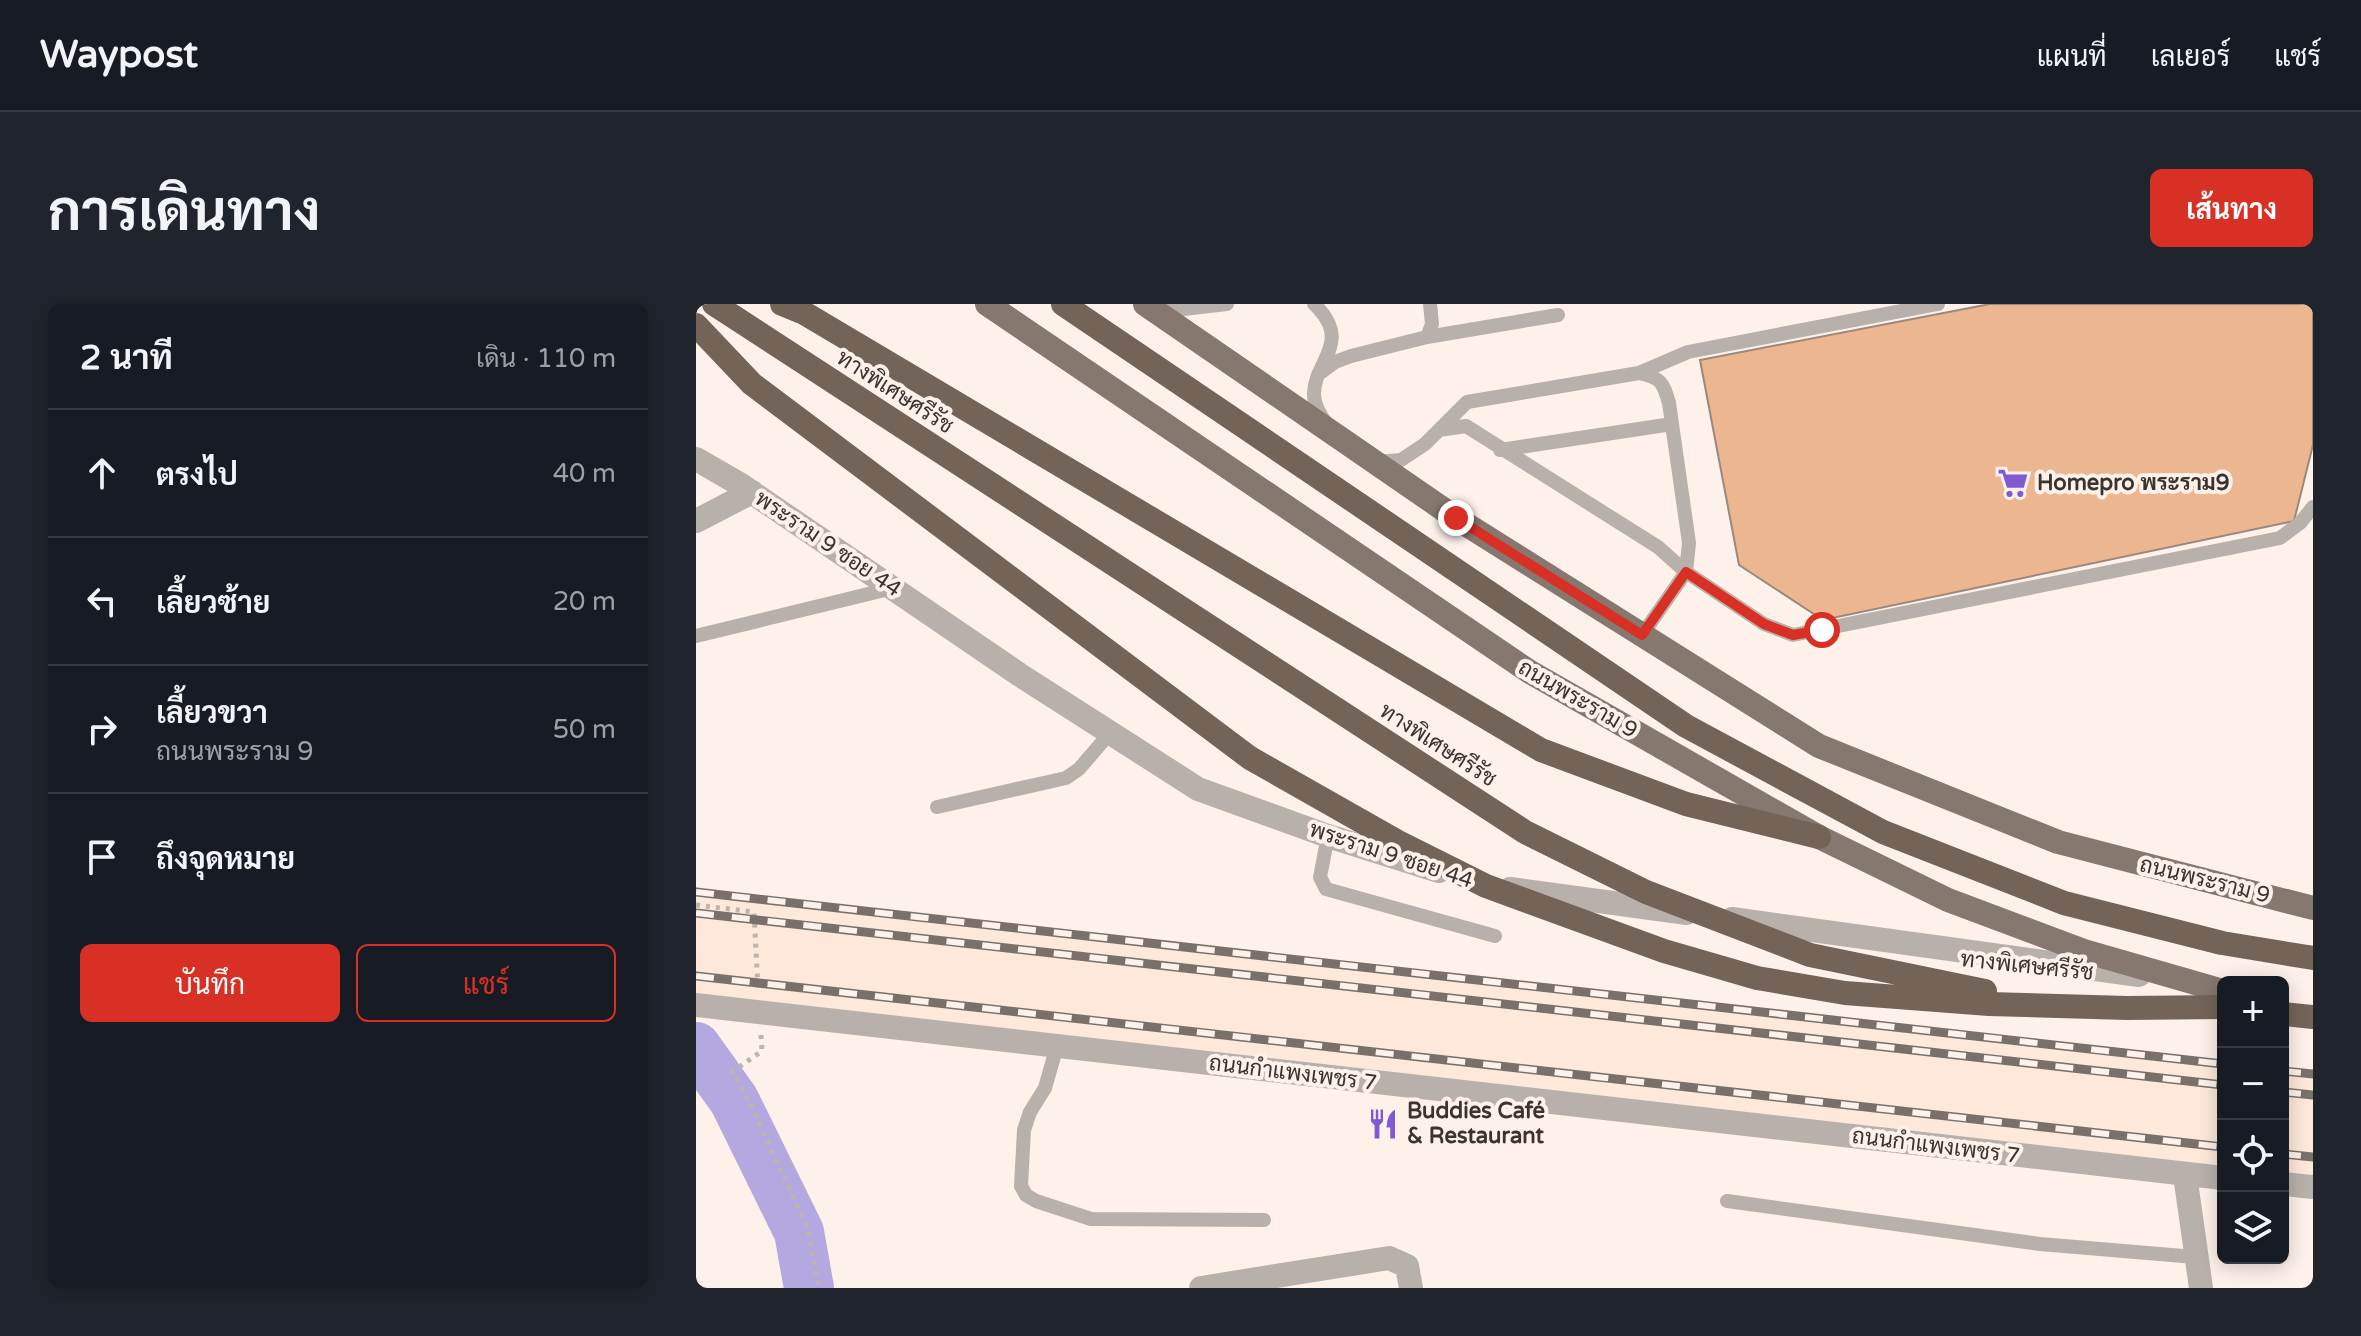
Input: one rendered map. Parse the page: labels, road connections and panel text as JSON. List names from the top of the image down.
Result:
{
  "streets": {
    "highway": ["ทางพิเศษศรีรัช"],
    "main road": ["ถนนพระราม 9"],
    "street": ["พระราม 9 ซอย 44", "ถนนกำแพงเพชร 7"]
  },
  "crossings": [
    ["พระราม 9 ซอย 44", "ถนนพระราม 9"]
  ],
  "places": {
    "supermarket": ["Homepro พระราม9"],
    "restaurant": ["Buddies Café & Restaurant"]
  },
  "page": {
    "header": "Waypost",
    "nav": ["แผนที่", "เลเยอร์", "แชร์"],
    "buttons": [
      "เส้นทาง",
      ["บันทึก", "แชร์"]
    ],
    "title": "การเดินทาง",
    "heading": ["2 นาที", "เดิน · 110 m"],
    "list": [
      ["ตรงไป", "40 m"],
      ["เลี้ยวซ้าย", "20 m"],
      ["เลี้ยวขวา", "ถนนพระราม 9", "50 m"],
      "ถึงจุดหมาย"
    ],
    "map_buttons": ["+", "−"]
  }
}
